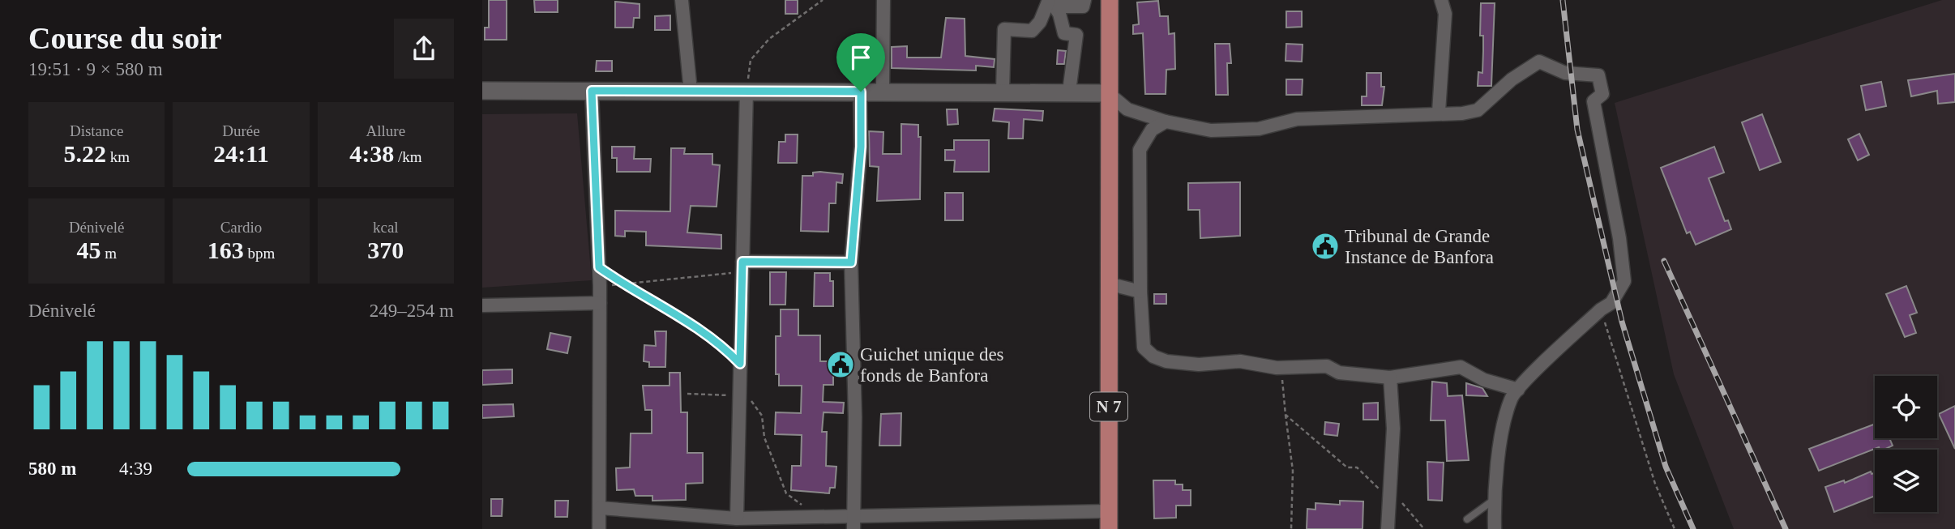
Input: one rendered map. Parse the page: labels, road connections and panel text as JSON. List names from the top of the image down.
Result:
{
  "streets": {
    "highway": ["N 7"]
  },
  "places": {
    "public building": ["Tribunal de Grande Instance de Banfora", "Guichet unique des fonds de Banfora"]
  },
  "page": {
    "heading": ["Course du soir", "19:51 · 9 × 580 m"],
    "stats": [
      ["Distance", "5.22 km"],
      ["Durée", "24:11"],
      ["Allure", "4:38 /km"],
      ["Dénivelé", "45 m"],
      ["Cardio", "163 bpm"],
      ["kcal", "370"]
    ],
    "chart": ["Dénivelé", "249–254 m"],
    "list": [
      {
        "name": "580 m",
        "note": "4:39"
      }
    ]
  }
}
